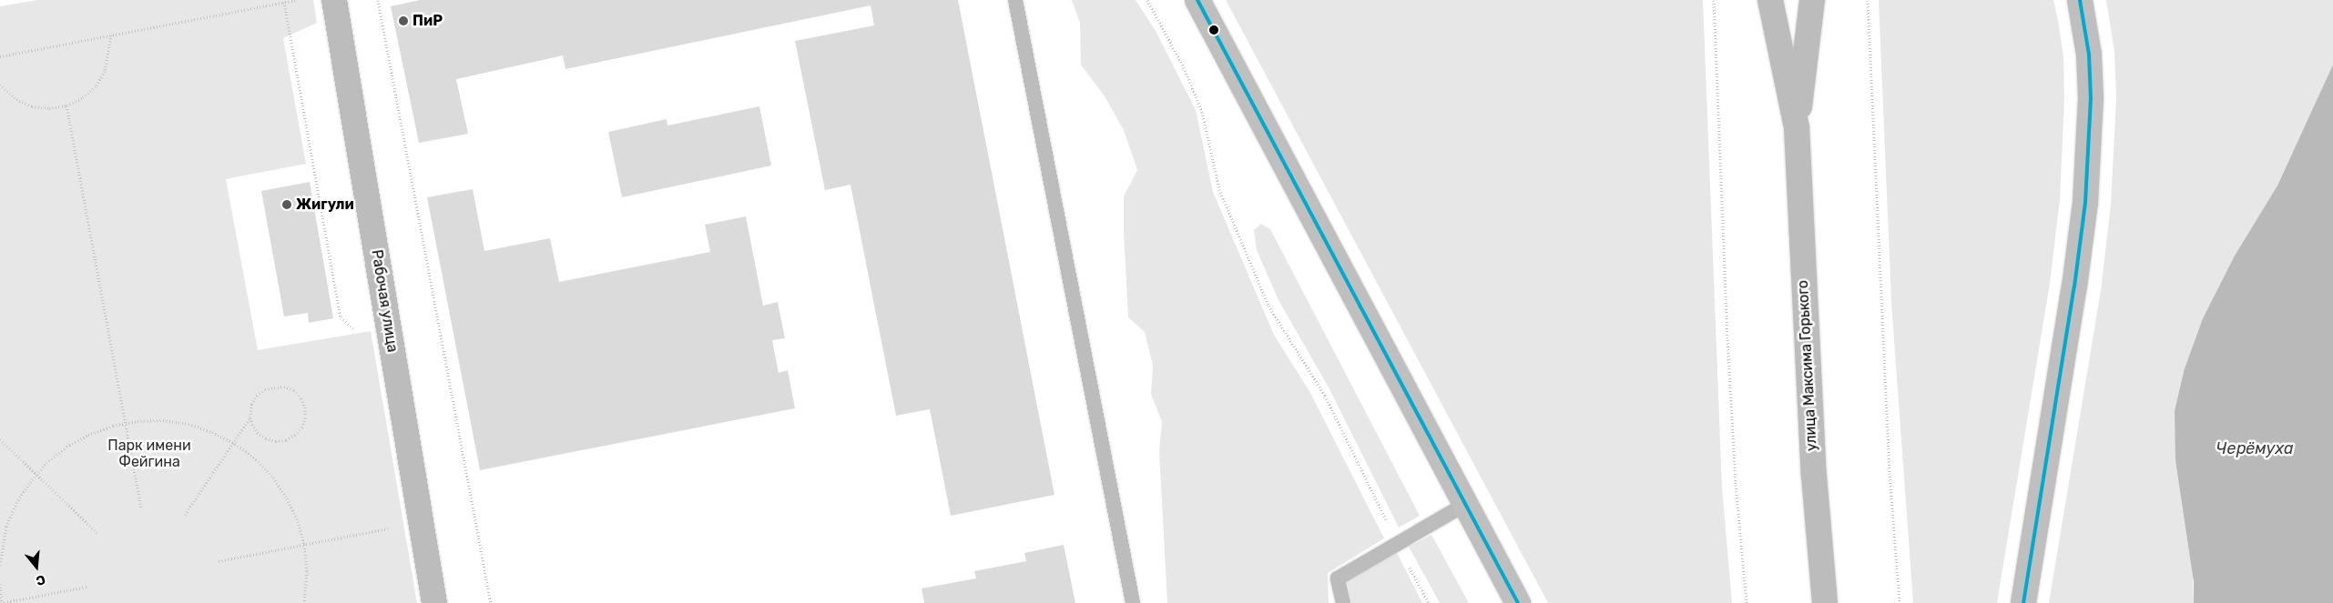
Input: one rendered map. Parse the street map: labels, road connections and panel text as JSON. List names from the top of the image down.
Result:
{
  "streets": {
    "main road": ["Рабочая улица", "улица Максима Горького"]
  },
  "water": ["Черёмуха"],
  "parks": ["Парк имени Фейгина"],
  "places": ["ПиР", "Жигули"],
  "north": "bottom"
}
